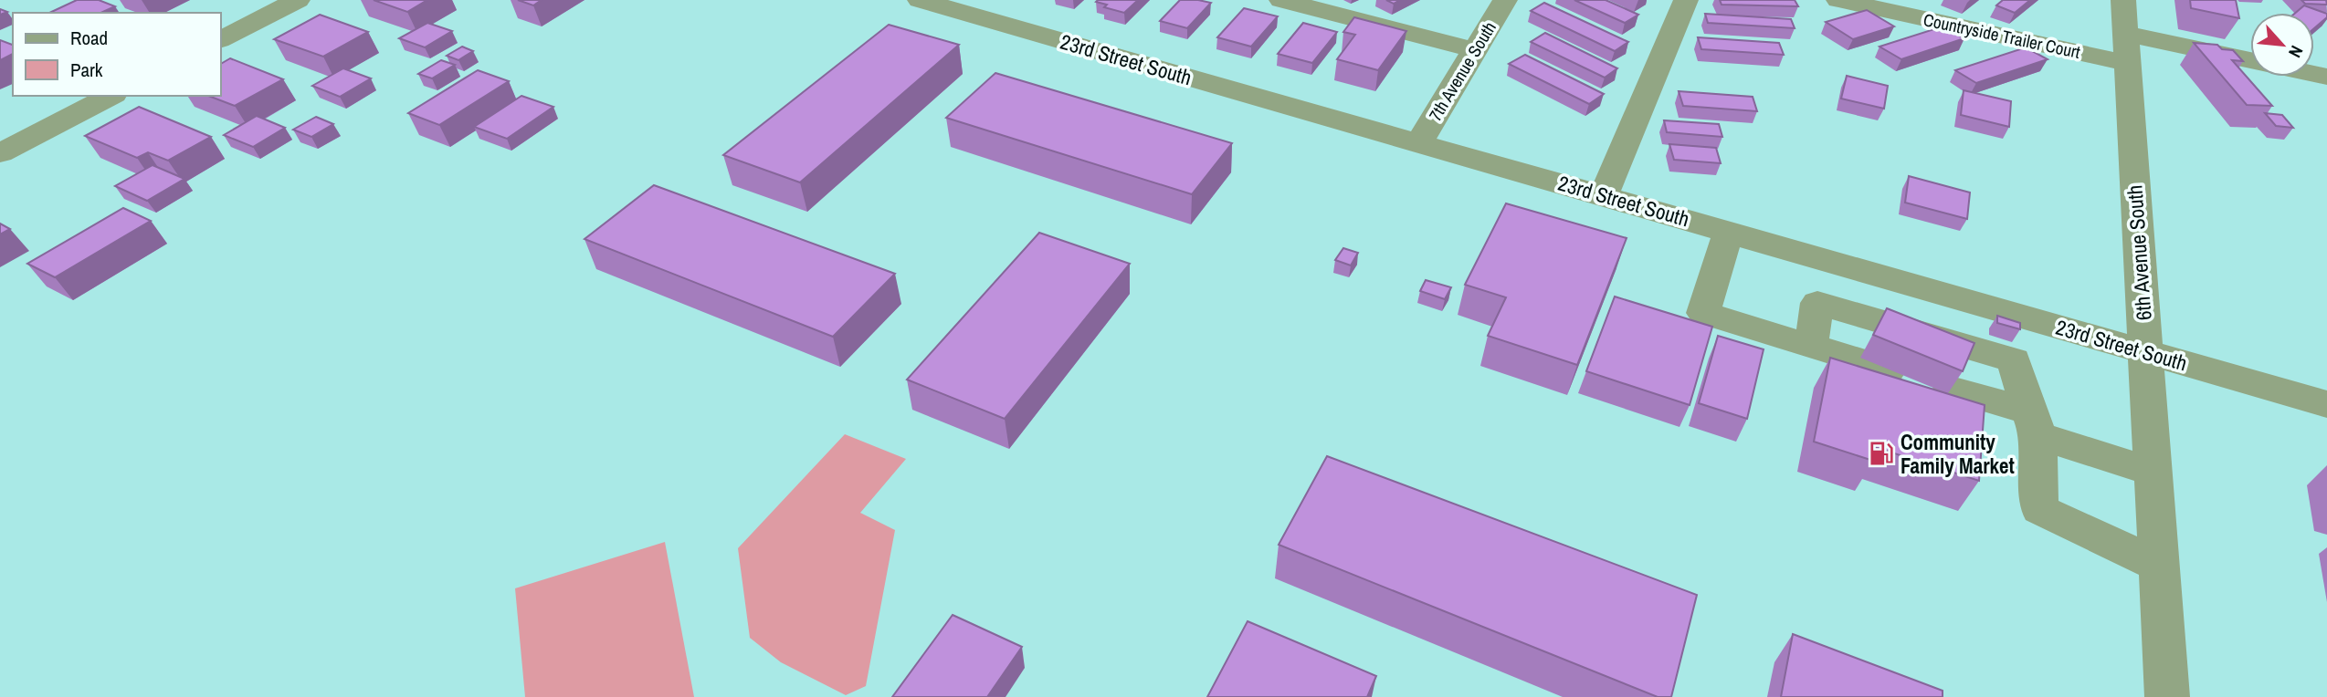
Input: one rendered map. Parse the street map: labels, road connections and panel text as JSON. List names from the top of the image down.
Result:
{
  "streets": {
    "street": [
      "Countryside Trailer Court",
      "23rd Street South",
      "7th Avenue South",
      "6th Avenue South"
    ]
  },
  "crossings": [
    ["Countryside Trailer Court", "6th Avenue South"],
    ["23rd Street South", "7th Avenue South"],
    ["23rd Street South", "6th Avenue South"]
  ],
  "places": {
    "fuel station": ["Community Family Market"]
  },
  "legend": ["Road", "Park"],
  "north": "bottom right"
}
